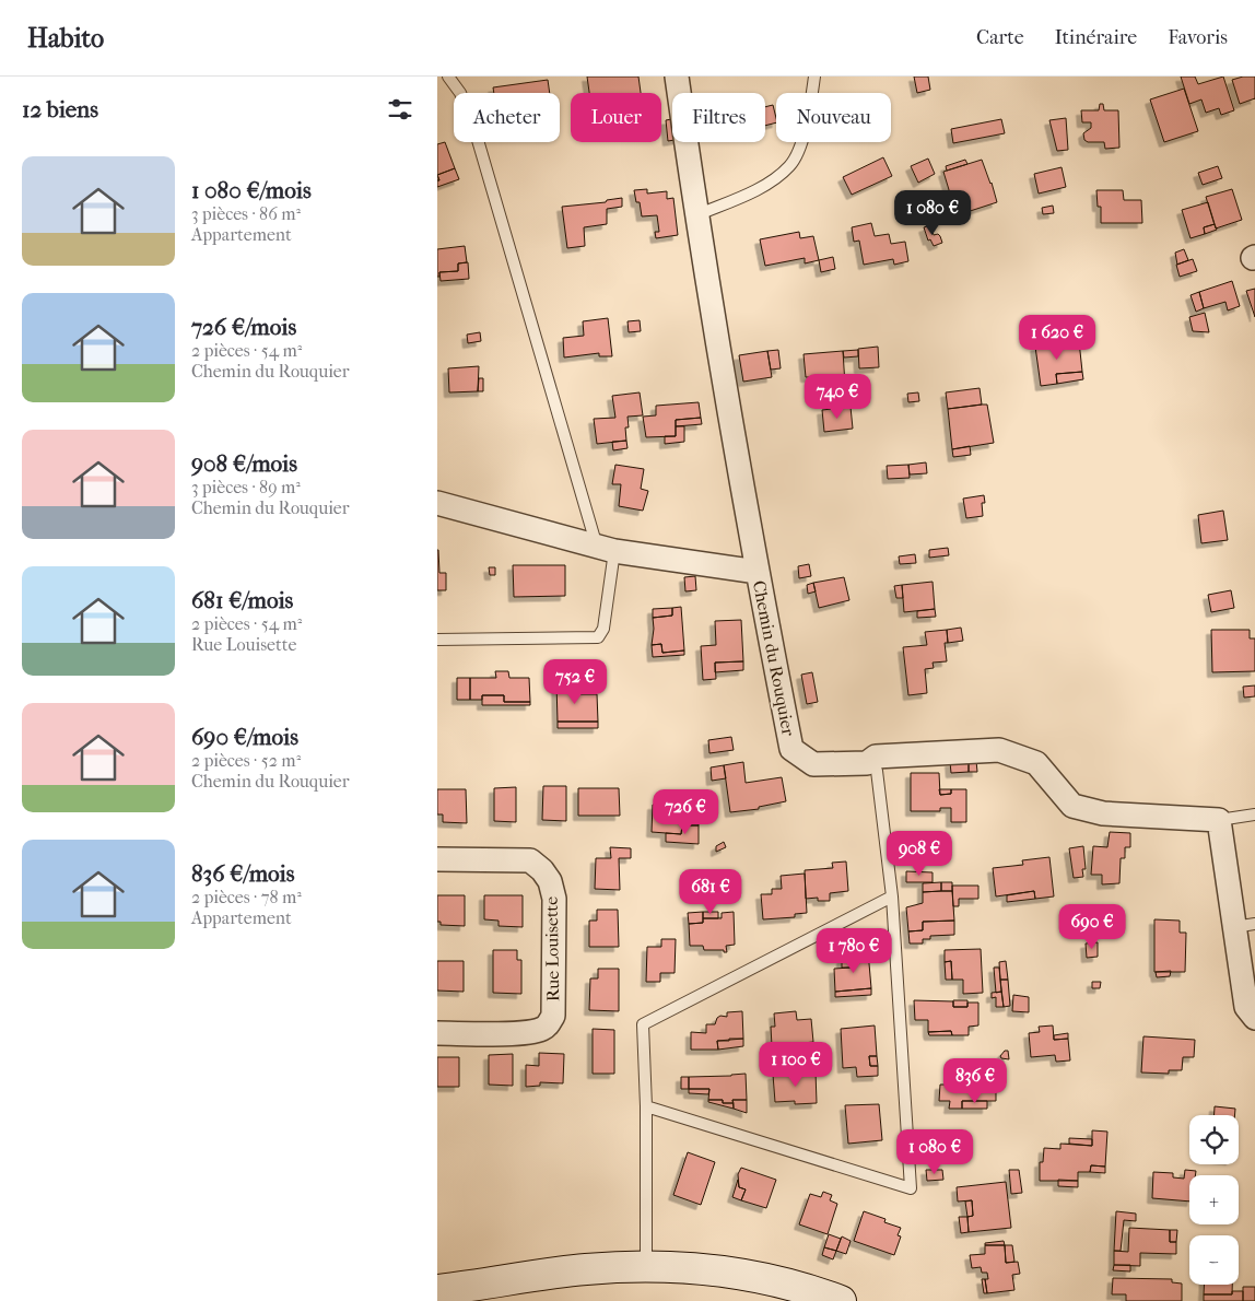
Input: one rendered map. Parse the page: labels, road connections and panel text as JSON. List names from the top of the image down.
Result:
{
  "streets": {
    "street": ["Chemin du Rouquier", "Rue Louisette"]
  },
  "page": {
    "header": "Habito",
    "nav": ["Carte", "Itinéraire", "Favoris"],
    "heading": "12 biens",
    "chip": [
      "Acheter",
      "Louer",
      "Filtres",
      "Nouveau"
    ],
    "list": [
      {
        "name": "1 080 €/mois",
        "note": "3 pièces · 86 m² · Appartement"
      },
      {
        "name": "726 €/mois",
        "note": "2 pièces · 54 m² · Chemin du Rouquier"
      },
      {
        "name": "908 €/mois",
        "note": "3 pièces · 89 m² · Chemin du Rouquier"
      },
      {
        "name": "681 €/mois",
        "note": "2 pièces · 54 m² · Rue Louisette"
      },
      {
        "name": "690 €/mois",
        "note": "2 pièces · 52 m² · Chemin du Rouquier"
      },
      {
        "name": "836 €/mois",
        "note": "2 pièces · 78 m² · Appartement"
      }
    ],
    "price": [
      "1 080 €",
      "1 620 €",
      "740 €",
      "752 €",
      "726 €",
      "908 €",
      "681 €",
      "690 €",
      "1 780 €",
      "1 100 €",
      "836 €",
      "1 080 €"
    ],
    "map_buttons": ["+", "−"]
  }
}
